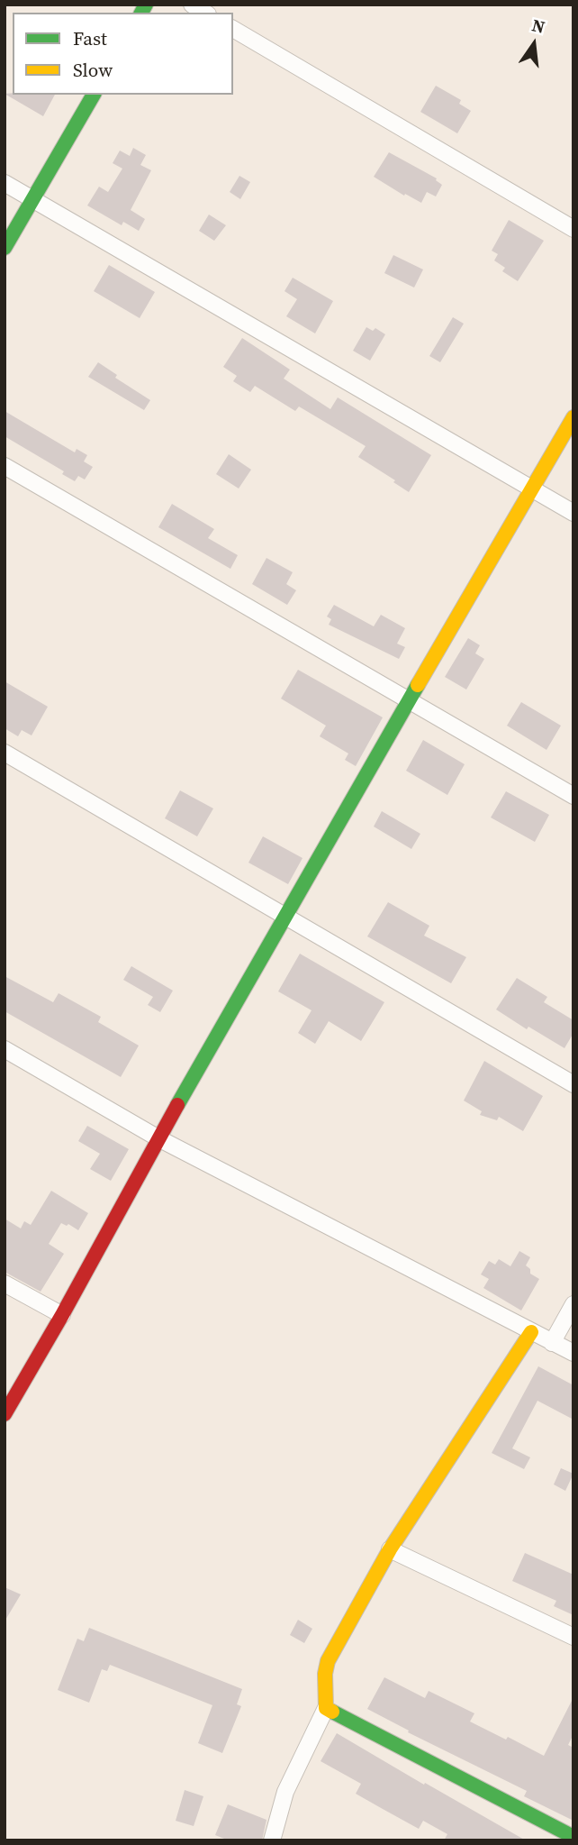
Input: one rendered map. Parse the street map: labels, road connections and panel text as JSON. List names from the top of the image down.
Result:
{
  "legend": ["Fast", "Slow"],
  "north": "top"
}
